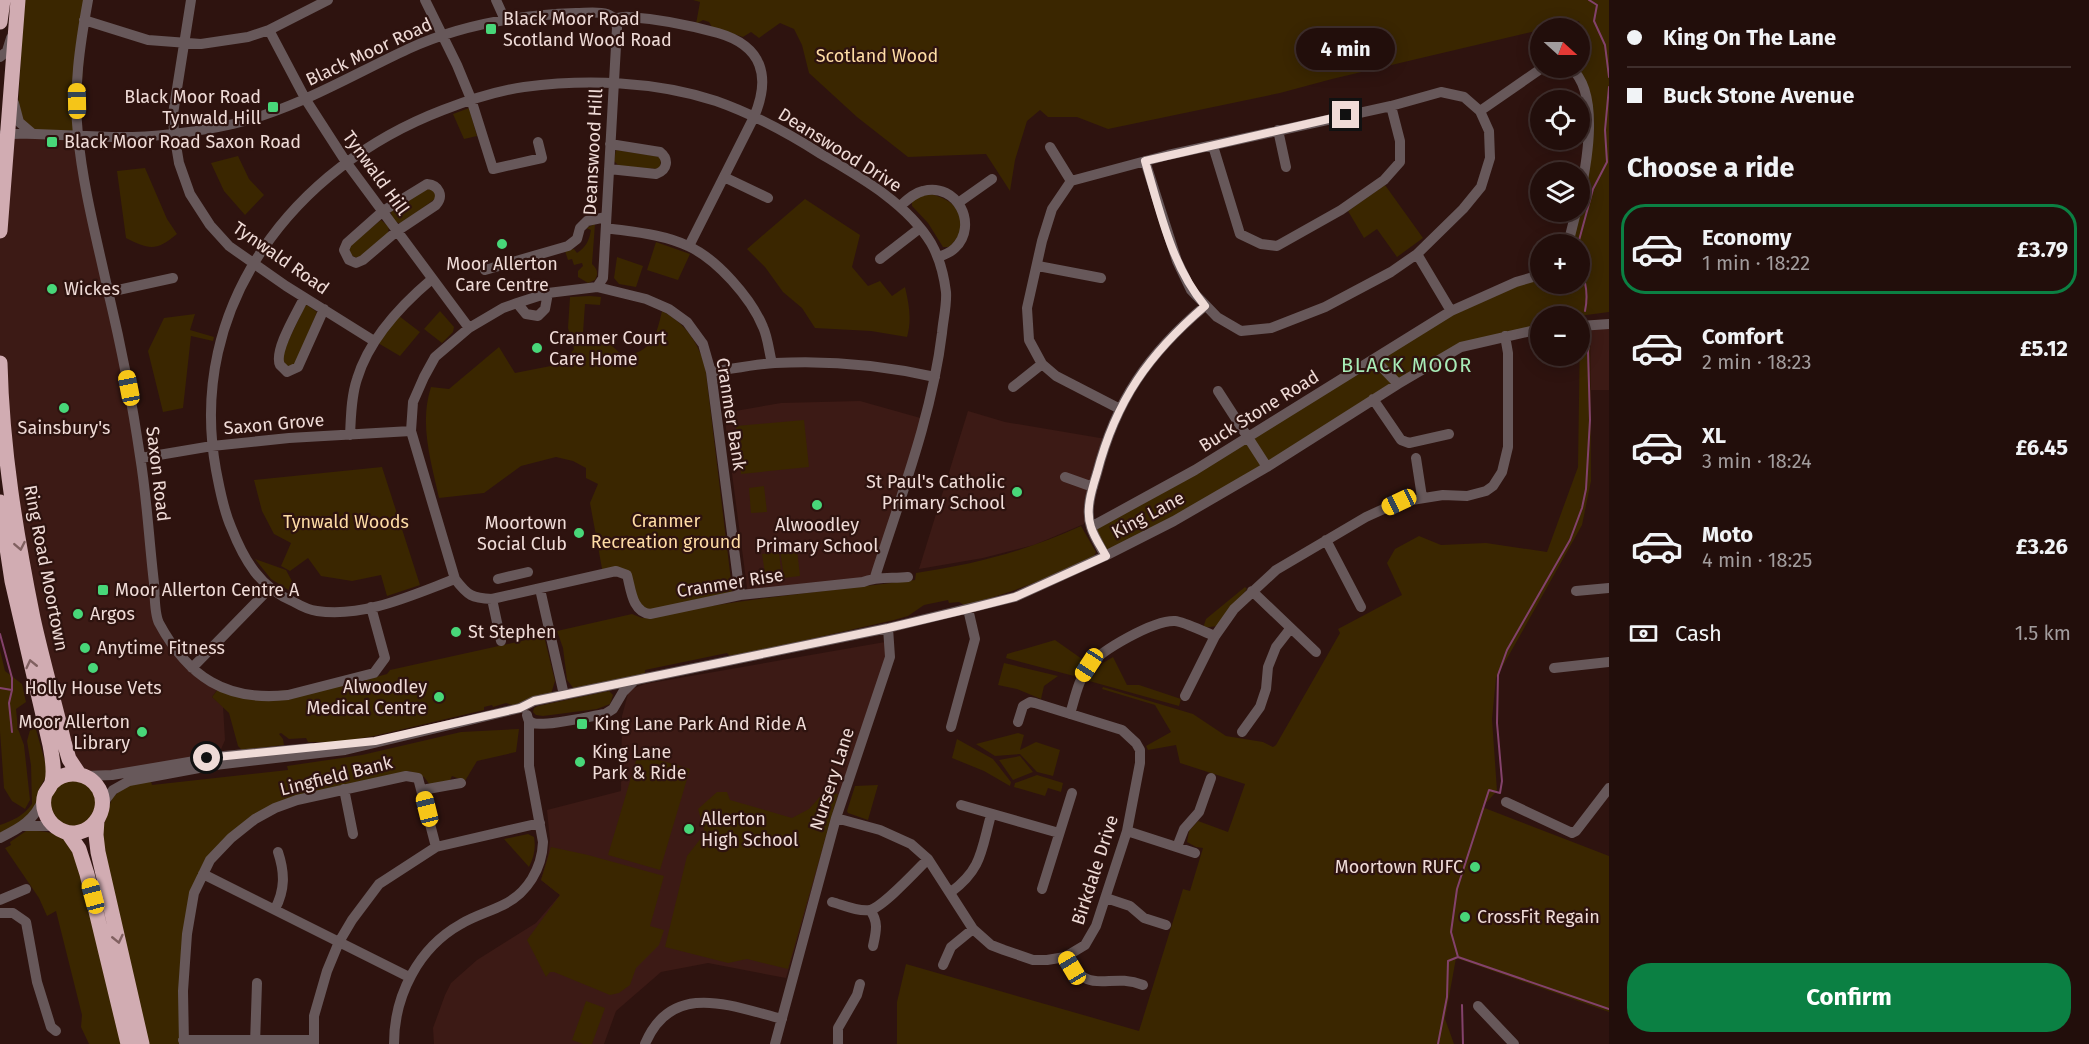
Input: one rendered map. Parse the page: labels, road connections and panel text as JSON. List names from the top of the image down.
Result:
{
  "streets": {
    "highway": ["Ring Road Moortown"],
    "street": [
      "Black Moor Road",
      "Deanswood Drive",
      "Deanswood Hill",
      "Tynwald Hill",
      "Tynwald Road",
      "Buck Stone Road",
      "Cranmer Bank",
      "Saxon Grove",
      "Saxon Road",
      "King Lane",
      "Cranmer Rise",
      "Lingfield Bank",
      "Nursery Lane",
      "Birkdale Drive"
    ]
  },
  "crossings": [
    ["Black Moor Road", "Deanswood Drive"],
    ["Black Moor Road", "Deanswood Hill"],
    ["Black Moor Road", "Tynwald Hill"],
    ["Black Moor Road", "Tynwald Road"],
    ["Black Moor Road", "Saxon Road"],
    ["Deanswood Drive", "Deanswood Hill"],
    ["Deanswood Drive", "Tynwald Hill"],
    ["Deanswood Drive", "Tynwald Road"],
    ["Deanswood Drive", "Saxon Grove"],
    ["Deanswood Drive", "Cranmer Rise"],
    ["Deanswood Hill", "Cranmer Bank"],
    ["Tynwald Hill", "Cranmer Bank"],
    ["Cranmer Bank", "Saxon Grove"],
    ["Cranmer Bank", "Cranmer Rise"],
    ["Saxon Grove", "Saxon Road"],
    ["King Lane", "Ring Road Moortown"],
    ["King Lane", "Nursery Lane"]
  ],
  "districts": ["BLACK MOOR"],
  "parks": ["Scotland Wood", "Cranmer Recreation ground", "Tynwald Woods"],
  "places": {
    "transit": [
      "Black Moor Road Scotland Wood Road",
      "Black Moor Road Tynwald Hill",
      "Black Moor Road Saxon Road",
      "Moor Allerton Centre A",
      "King Lane Park And Ride A"
    ],
    "other": [
      "Moor Allerton Care Centre",
      "Wickes",
      "Cranmer Court Care Home",
      "Sainsbury's",
      "St Paul's Catholic Primary School",
      "Alwoodley Primary School",
      "Moortown Social Club",
      "Argos",
      "St Stephen",
      "Anytime Fitness",
      "Holly House Vets",
      "Alwoodley Medical Centre",
      "Moor Allerton Library",
      "King Lane Park & Ride",
      "Allerton High School",
      "Moortown RUFC",
      "CrossFit Regain"
    ]
  },
  "north": "right",
  "page": {
    "banner": ["King On The Lane", "Buck Stone Avenue"],
    "map_buttons": ["+", "−"],
    "bubble": "4 min",
    "heading": "Choose a ride",
    "list": [
      {
        "name": "Economy",
        "note": "1 min · 18:22",
        "value": "£3.79"
      },
      {
        "name": "Comfort",
        "note": "2 min · 18:23",
        "value": "£5.12"
      },
      {
        "name": "XL",
        "note": "3 min · 18:24",
        "value": "£6.45"
      },
      {
        "name": "Moto",
        "note": "4 min · 18:25",
        "value": "£3.26"
      }
    ],
    "pay": ["Cash", "1.5 km"],
    "buttons": "Confirm"
  }
}
